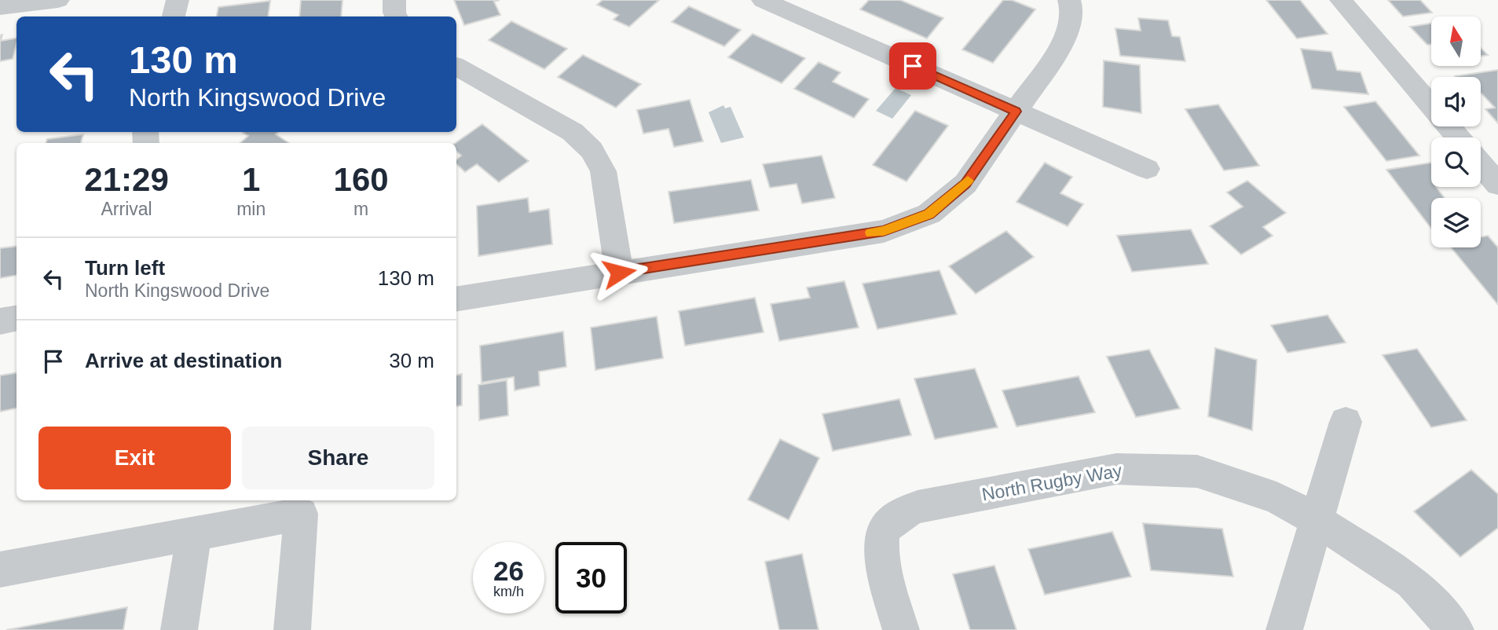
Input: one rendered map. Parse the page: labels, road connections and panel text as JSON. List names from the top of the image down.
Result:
{
  "streets": {
    "street": ["North Rugby Way"]
  },
  "north": "top",
  "page": {
    "turn": ["130 m", "North Kingswood Drive"],
    "eta": [
      "21:29",
      "Arrival",
      "1",
      "min",
      "160",
      "m"
    ],
    "list": [
      {
        "name": "Turn left",
        "note": "North Kingswood Drive",
        "value": "130 m"
      },
      {
        "name": "Arrive at destination",
        "value": "30 m"
      }
    ],
    "buttons": ["Exit", "Share"],
    "speed": "26 km/h",
    "limit": "30"
  }
}
